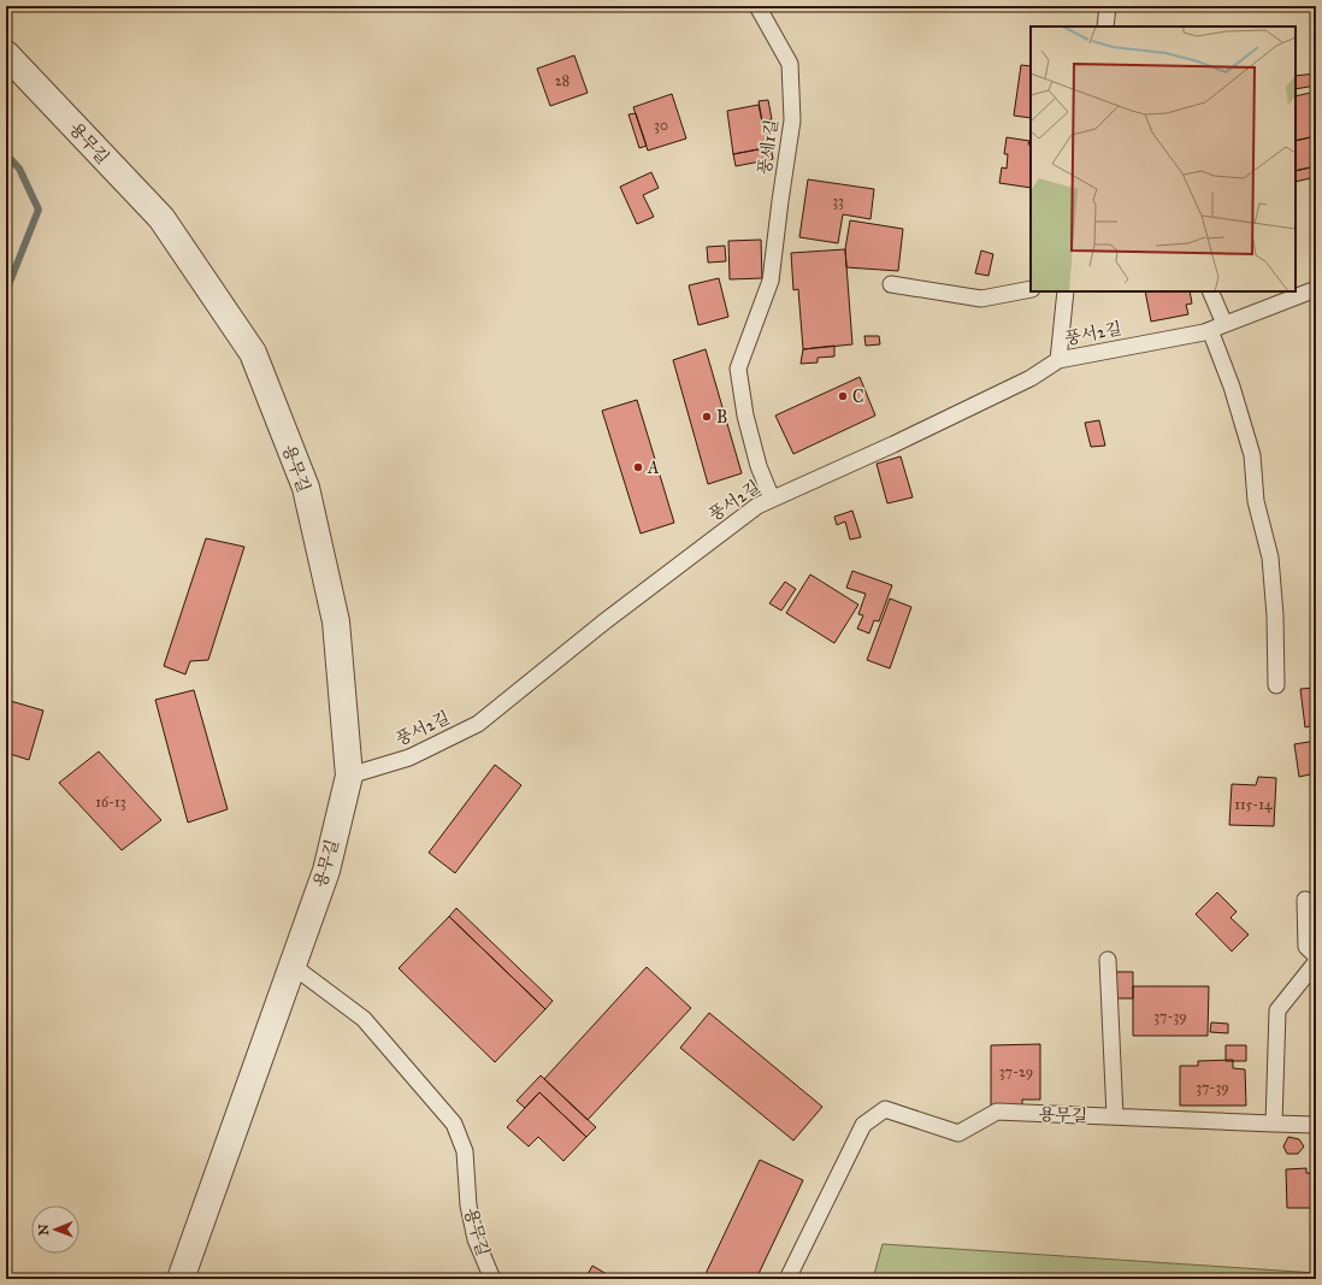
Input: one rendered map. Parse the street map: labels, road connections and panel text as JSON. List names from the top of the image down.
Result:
{
  "streets": {
    "street": ["용무길"],
    "lane": ["풍세1길", "풍서2길"]
  },
  "crossings": [
    ["용무길", "풍서2길"],
    ["풍세1길", "풍서2길"]
  ],
  "places": ["C", "B", "A"],
  "house_numbers": [
    "28",
    "30",
    "33",
    "16-13",
    "115-14",
    "37-39",
    "37-29",
    "37-39"
  ],
  "north": "left"
}
